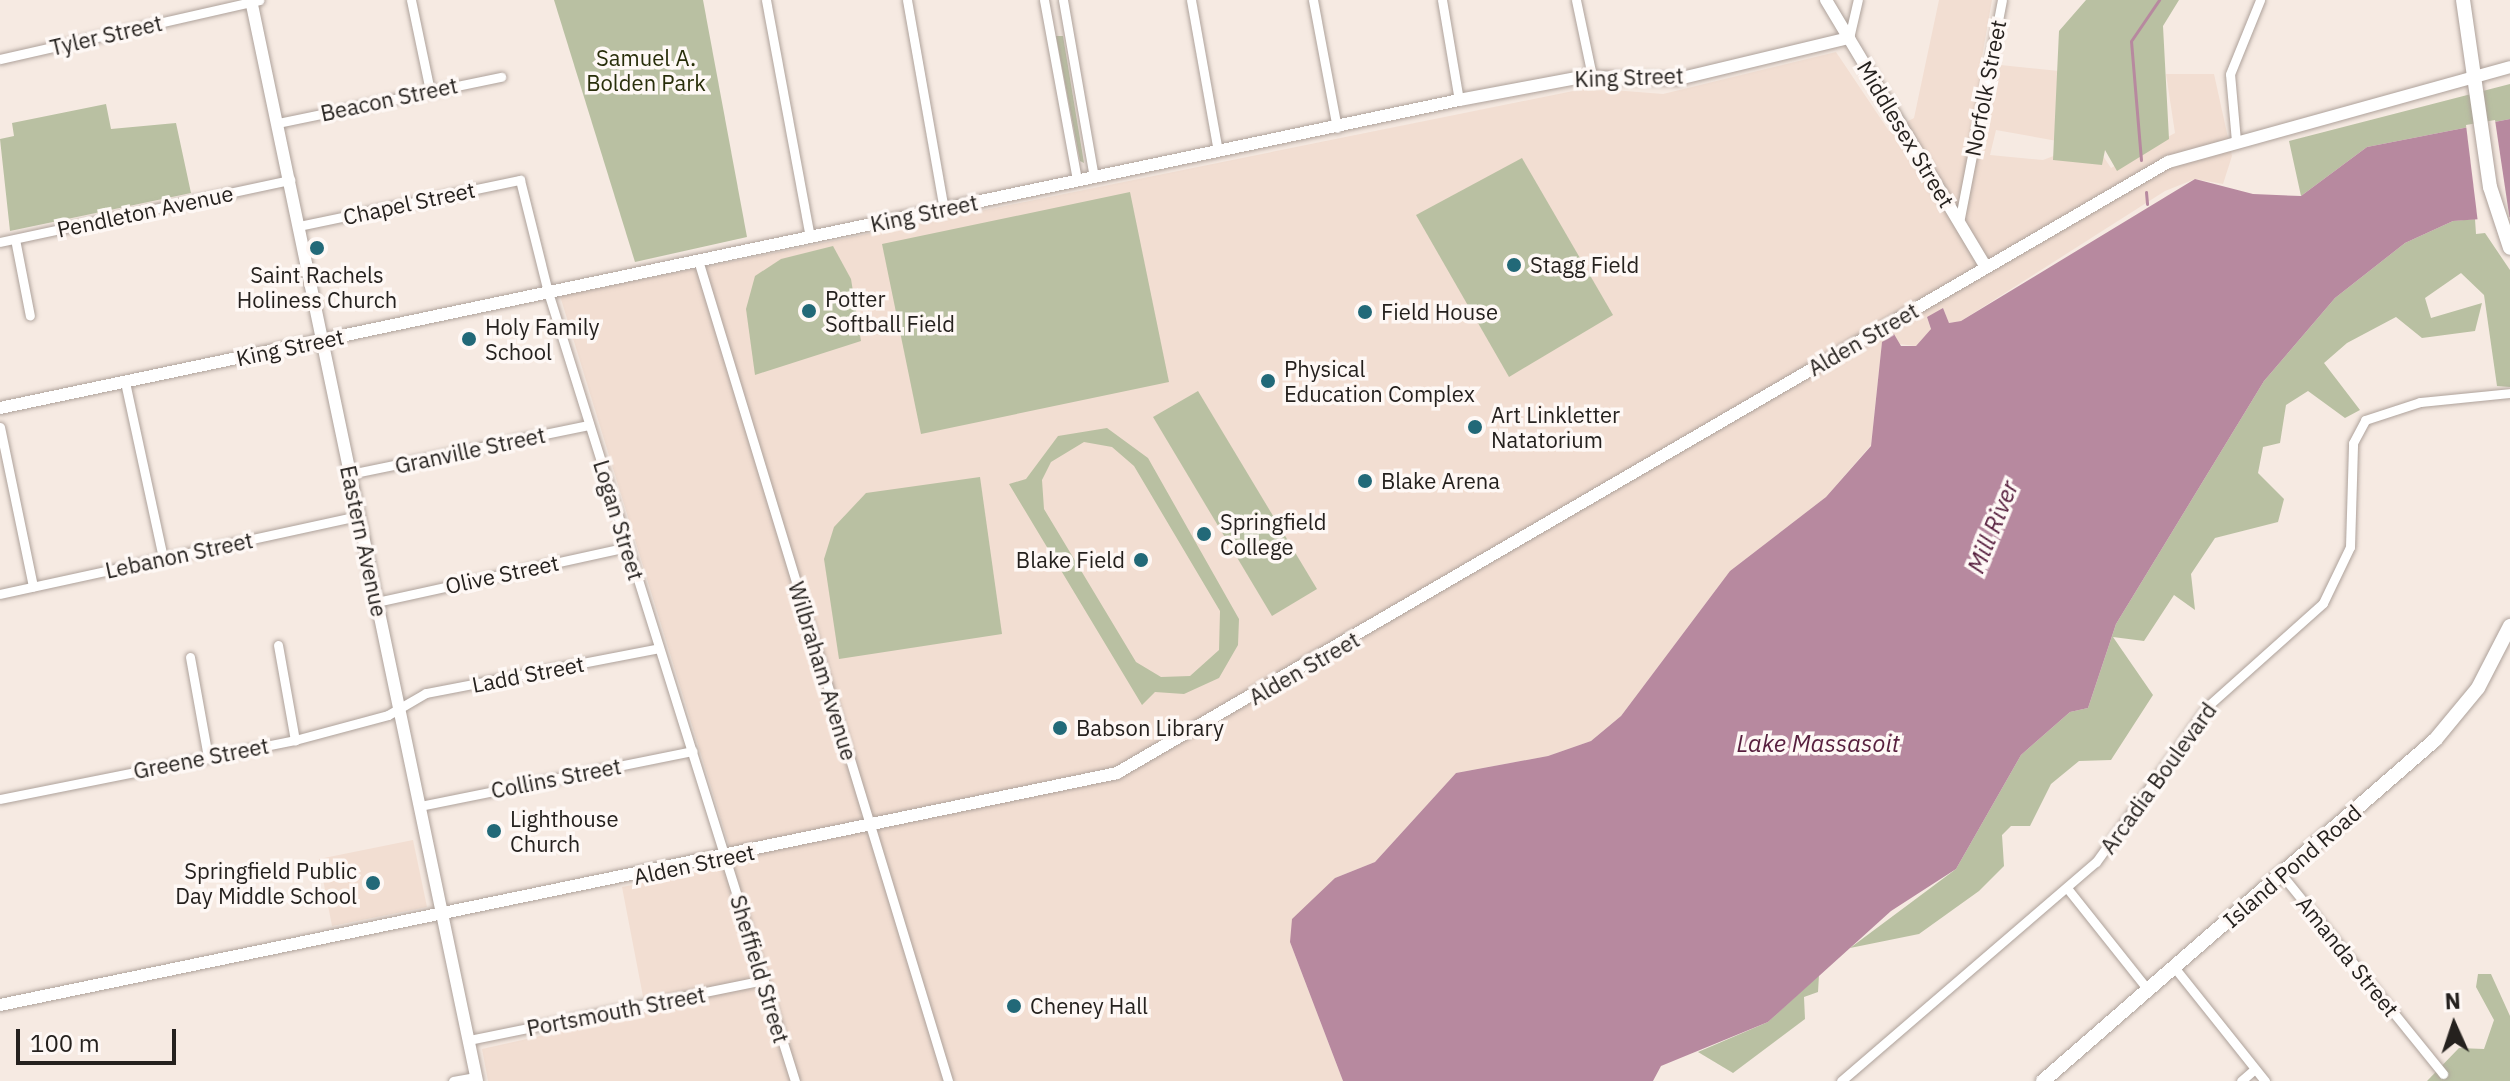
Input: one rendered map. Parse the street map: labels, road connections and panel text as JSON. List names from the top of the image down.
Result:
{
  "streets": {
    "main road": ["Island Pond Road"],
    "street": [
      "Tyler Street",
      "King Street",
      "Norfolk Street",
      "Beacon Street",
      "Middlesex Street",
      "Chapel Street",
      "Pendleton Avenue",
      "Alden Street",
      "Granville Street",
      "Logan Street",
      "Eastern Avenue",
      "Lebanon Street",
      "Olive Street",
      "Wilbraham Avenue",
      "Ladd Street",
      "Greene Street",
      "Collins Street",
      "Arcadia Boulevard",
      "Amanda Street",
      "Sheffield Street",
      "Portsmouth Street"
    ]
  },
  "crossings": [
    ["Tyler Street", "Eastern Avenue"],
    ["King Street", "Middlesex Street"],
    ["King Street", "Logan Street"],
    ["King Street", "Eastern Avenue"],
    ["King Street", "Wilbraham Avenue"],
    ["Norfolk Street", "Middlesex Street"],
    ["Beacon Street", "Eastern Avenue"],
    ["Middlesex Street", "Alden Street"],
    ["Chapel Street", "Logan Street"],
    ["Chapel Street", "Eastern Avenue"],
    ["Pendleton Avenue", "Eastern Avenue"],
    ["Alden Street", "Logan Street"],
    ["Alden Street", "Eastern Avenue"],
    ["Alden Street", "Wilbraham Avenue"],
    ["Alden Street", "Sheffield Street"],
    ["Granville Street", "Logan Street"],
    ["Granville Street", "Eastern Avenue"],
    ["Logan Street", "Olive Street"],
    ["Logan Street", "Ladd Street"],
    ["Logan Street", "Collins Street"],
    ["Logan Street", "Sheffield Street"],
    ["Eastern Avenue", "Lebanon Street"],
    ["Eastern Avenue", "Olive Street"],
    ["Eastern Avenue", "Ladd Street"],
    ["Eastern Avenue", "Greene Street"],
    ["Eastern Avenue", "Collins Street"],
    ["Eastern Avenue", "Portsmouth Street"],
    ["Ladd Street", "Greene Street"],
    ["Island Pond Road", "Amanda Street"],
    ["Sheffield Street", "Portsmouth Street"]
  ],
  "water": ["Mill River", "Lake Massasoit"],
  "parks": ["Samuel A. Bolden Park"],
  "places": [
    "Saint Rachels Holiness Church",
    "Stagg Field",
    "Potter Softball Field",
    "Field House",
    "Holy Family School",
    "Physical Education Complex",
    "Art Linkletter Natatorium",
    "Blake Arena",
    "Springfield College",
    "Blake Field",
    "Babson Library",
    "Lighthouse Church",
    "Springfield Public Day Middle School",
    "Cheney Hall"
  ],
  "scale_bar": "100 m",
  "north": "top"
}
